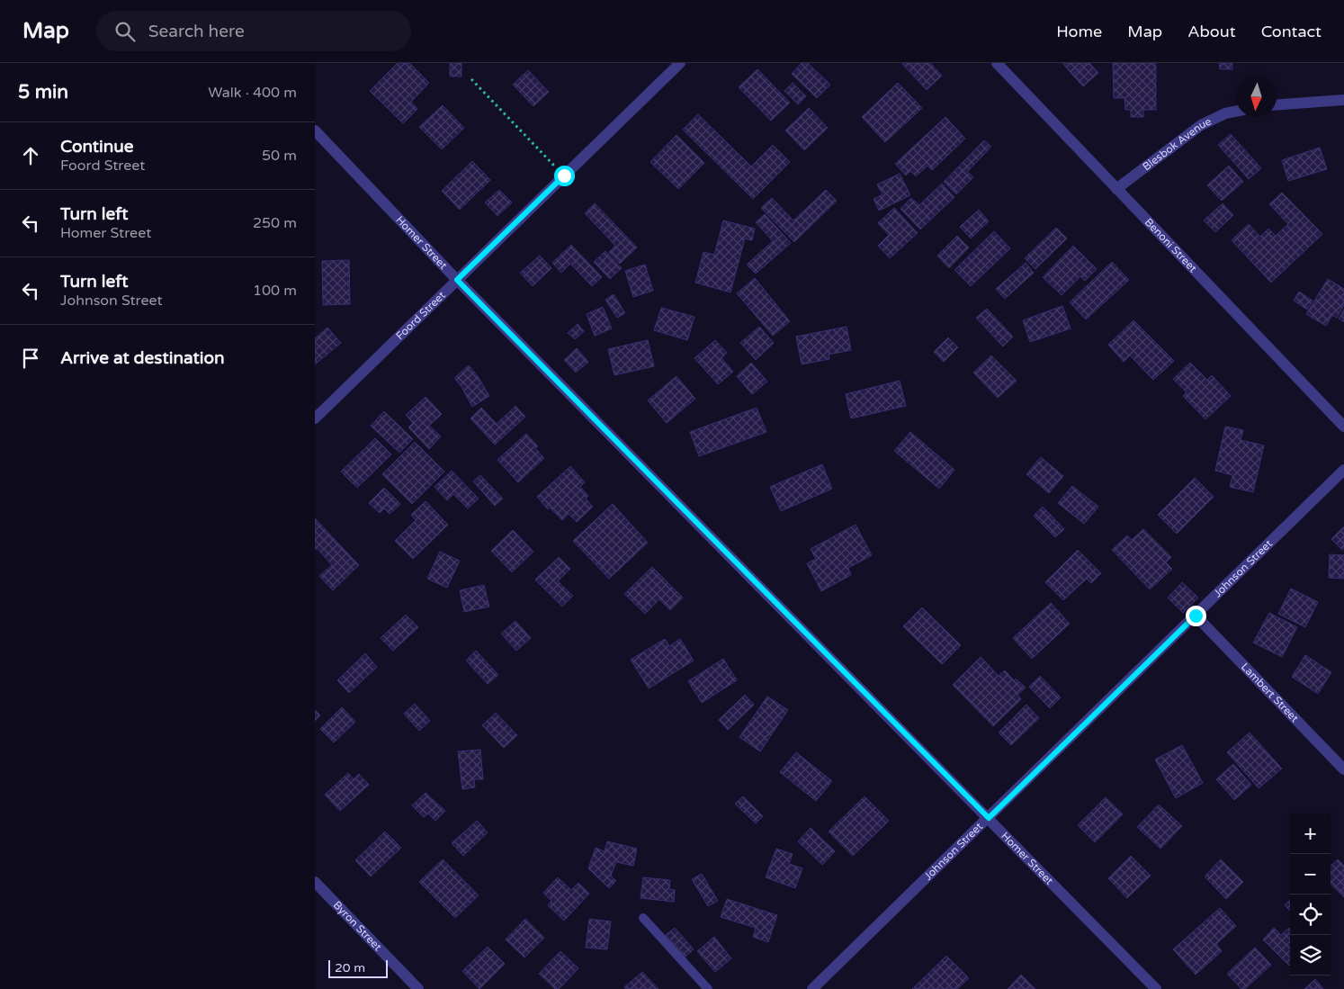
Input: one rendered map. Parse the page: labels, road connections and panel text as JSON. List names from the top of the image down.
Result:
{
  "streets": {
    "street": [
      "Blesbok Avenue",
      "Homer Street",
      "Benoni Street",
      "Foord Street",
      "Johnson Street",
      "Lambert Street",
      "Byron Street"
    ]
  },
  "crossings": [
    ["Blesbok Avenue", "Benoni Street"],
    ["Homer Street", "Foord Street"],
    ["Homer Street", "Johnson Street"],
    ["Johnson Street", "Lambert Street"]
  ],
  "scale_bar": "20 m",
  "north": "bottom",
  "page": {
    "header": "Map",
    "search": "Search here",
    "nav": [
      "Home",
      "Map",
      "About",
      "Contact"
    ],
    "heading": ["5 min", "Walk · 400 m"],
    "list": [
      ["Continue", "Foord Street", "50 m"],
      ["Turn left", "Homer Street", "250 m"],
      ["Turn left", "Johnson Street", "100 m"],
      "Arrive at destination"
    ],
    "map_buttons": ["+", "−"],
    "scale": "20 m"
  }
}
